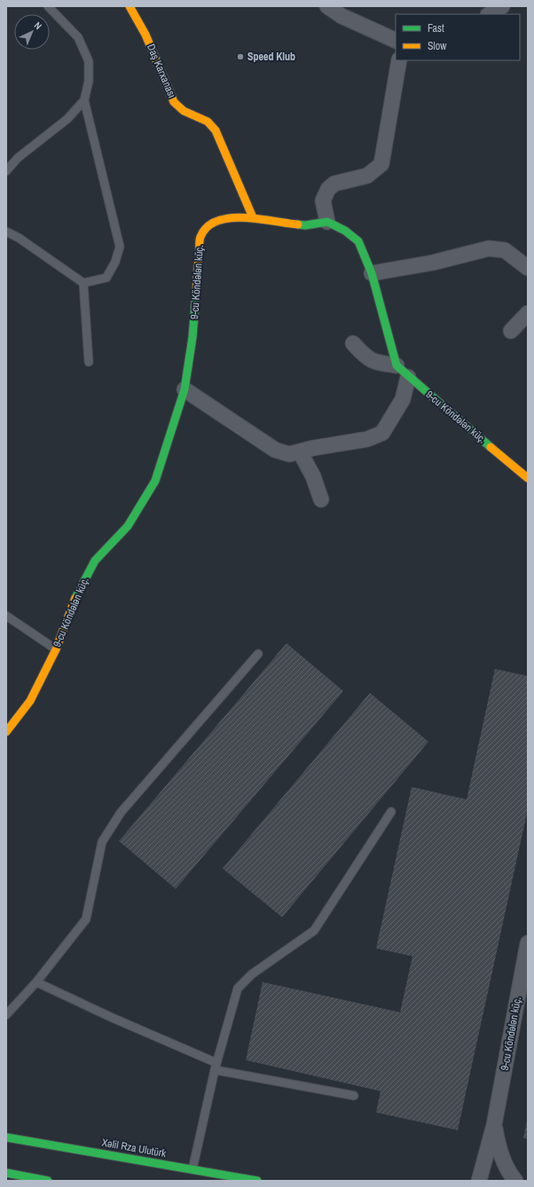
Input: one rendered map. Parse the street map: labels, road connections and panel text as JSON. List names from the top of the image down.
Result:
{
  "streets": {
    "street": ["Daş Karxanası", "9-cu Köndələn küç.", "Xəlil Rza Ulutürk"]
  },
  "crossings": [
    ["Daş Karxanası", "9-cu Köndələn küç."]
  ],
  "places": ["Speed Klub"],
  "legend": ["Fast", "Slow"],
  "north": "top right"
}
